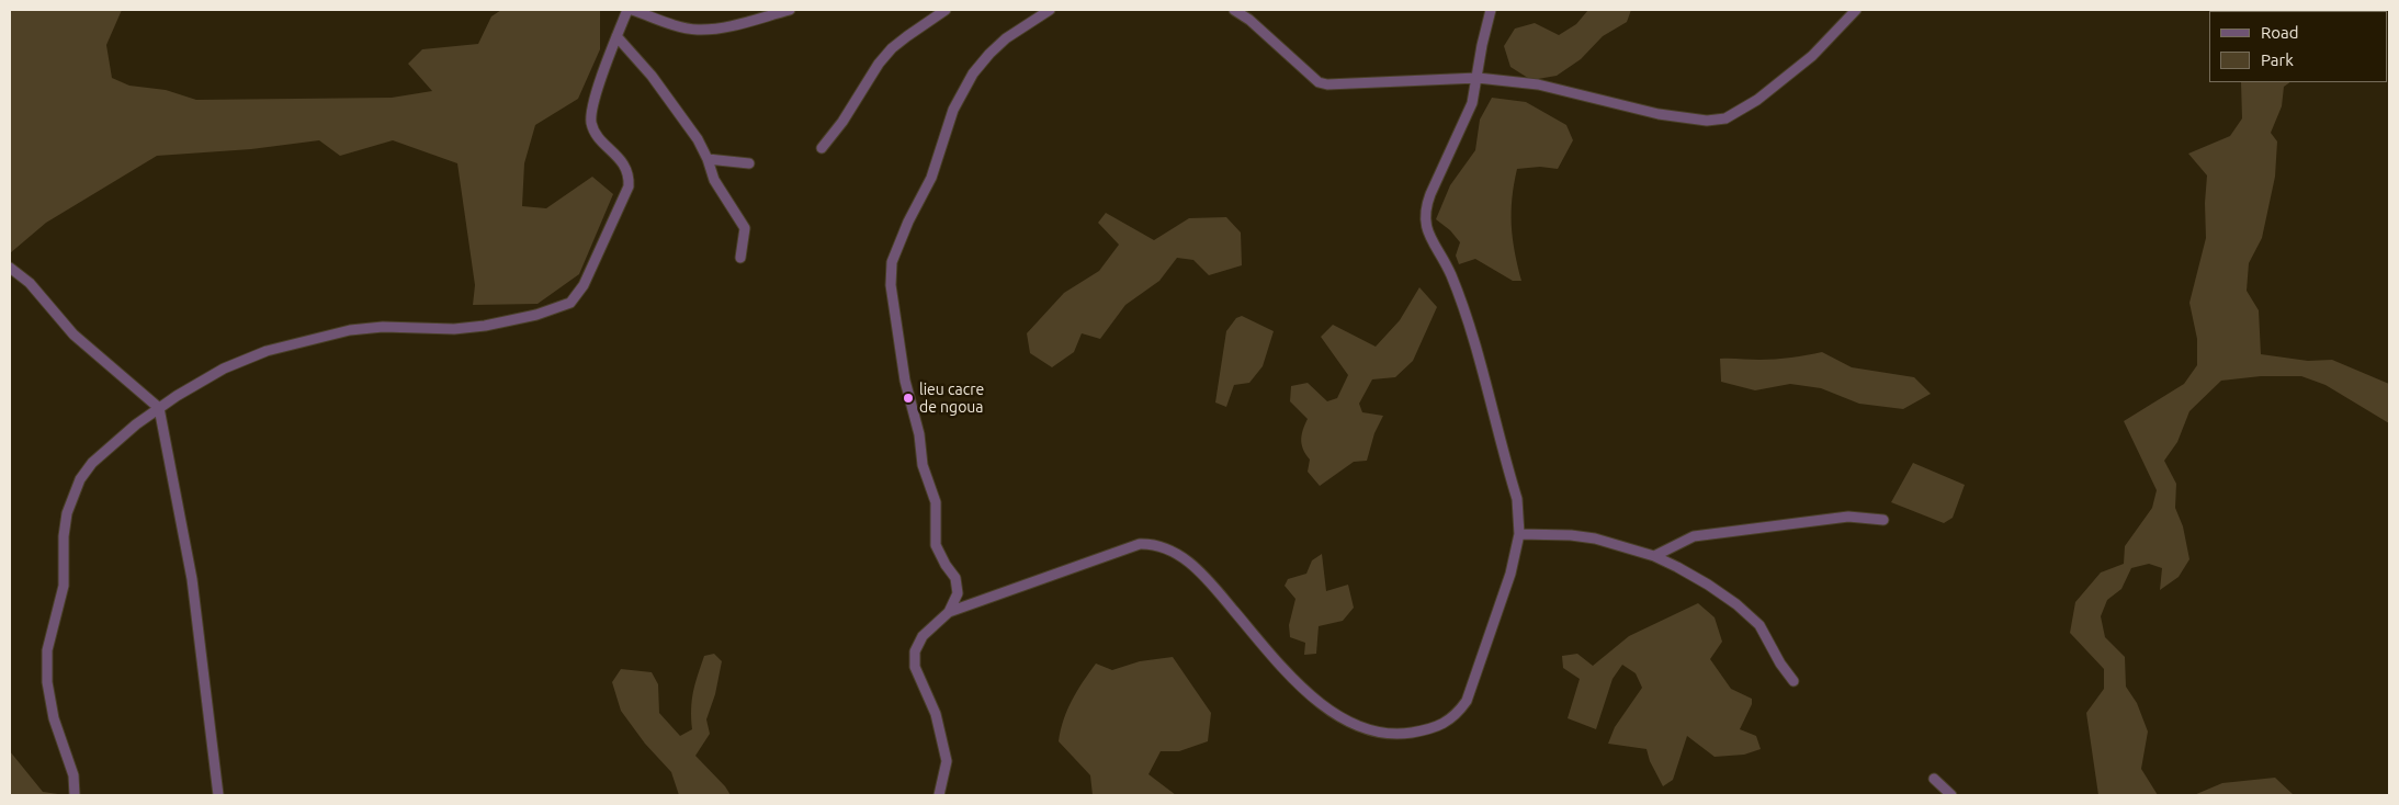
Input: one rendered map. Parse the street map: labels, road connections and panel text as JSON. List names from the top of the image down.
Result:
{
  "places": ["lieu cacre de ngoua"],
  "legend": ["Road", "Park"]
}
